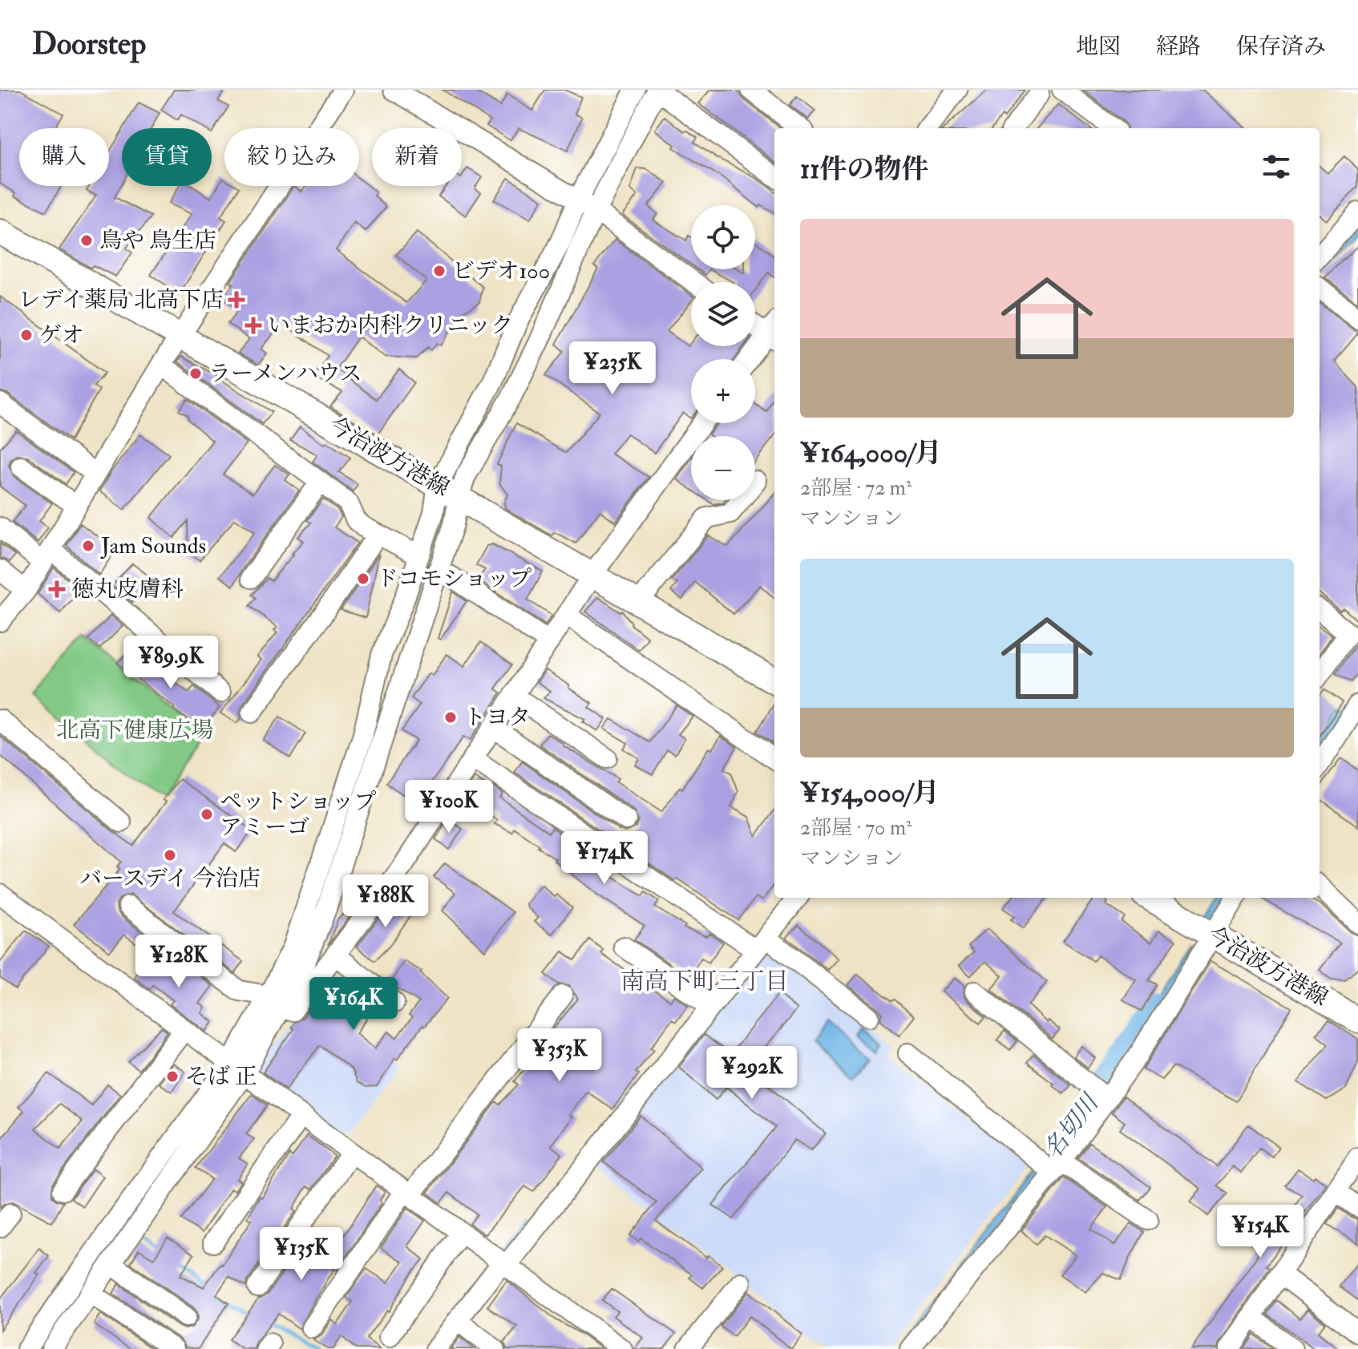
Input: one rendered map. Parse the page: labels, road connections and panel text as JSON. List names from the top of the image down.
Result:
{
  "streets": {
    "main road": ["今治波方港線"]
  },
  "districts": ["南高下町三丁目"],
  "water": ["名切川"],
  "parks": ["北高下健康広場"],
  "places": {
    "other": [
      "鳥や 鳥生店",
      "ビデオ100",
      "ゲオ",
      "ラーメンハウス",
      "Jam Sounds",
      "ドコモショップ",
      "トヨタ",
      "ペットショップ アミーゴ",
      "バースデイ 今治店",
      "そば 正"
    ],
    "health": ["レデイ薬局 北高下店", "いまおか内科クリニック", "徳丸皮膚科"]
  },
  "page": {
    "header": "Doorstep",
    "nav": ["地図", "経路", "保存済み"],
    "chip": [
      "購入",
      "賃貸",
      "絞り込み",
      "新着"
    ],
    "heading": "11件の物件",
    "map_buttons": ["+", "−"],
    "list": [
      {
        "name": "¥164,000/月",
        "note": "2部屋 · 72 m² · マンション"
      },
      {
        "name": "¥154,000/月",
        "note": "2部屋 · 70 m² · マンション"
      }
    ],
    "price": [
      "¥235K",
      "¥89.9K",
      "¥100K",
      "¥174K",
      "¥188K",
      "¥128K",
      "¥164K",
      "¥353K",
      "¥292K",
      "¥154K",
      "¥135K"
    ]
  }
}
